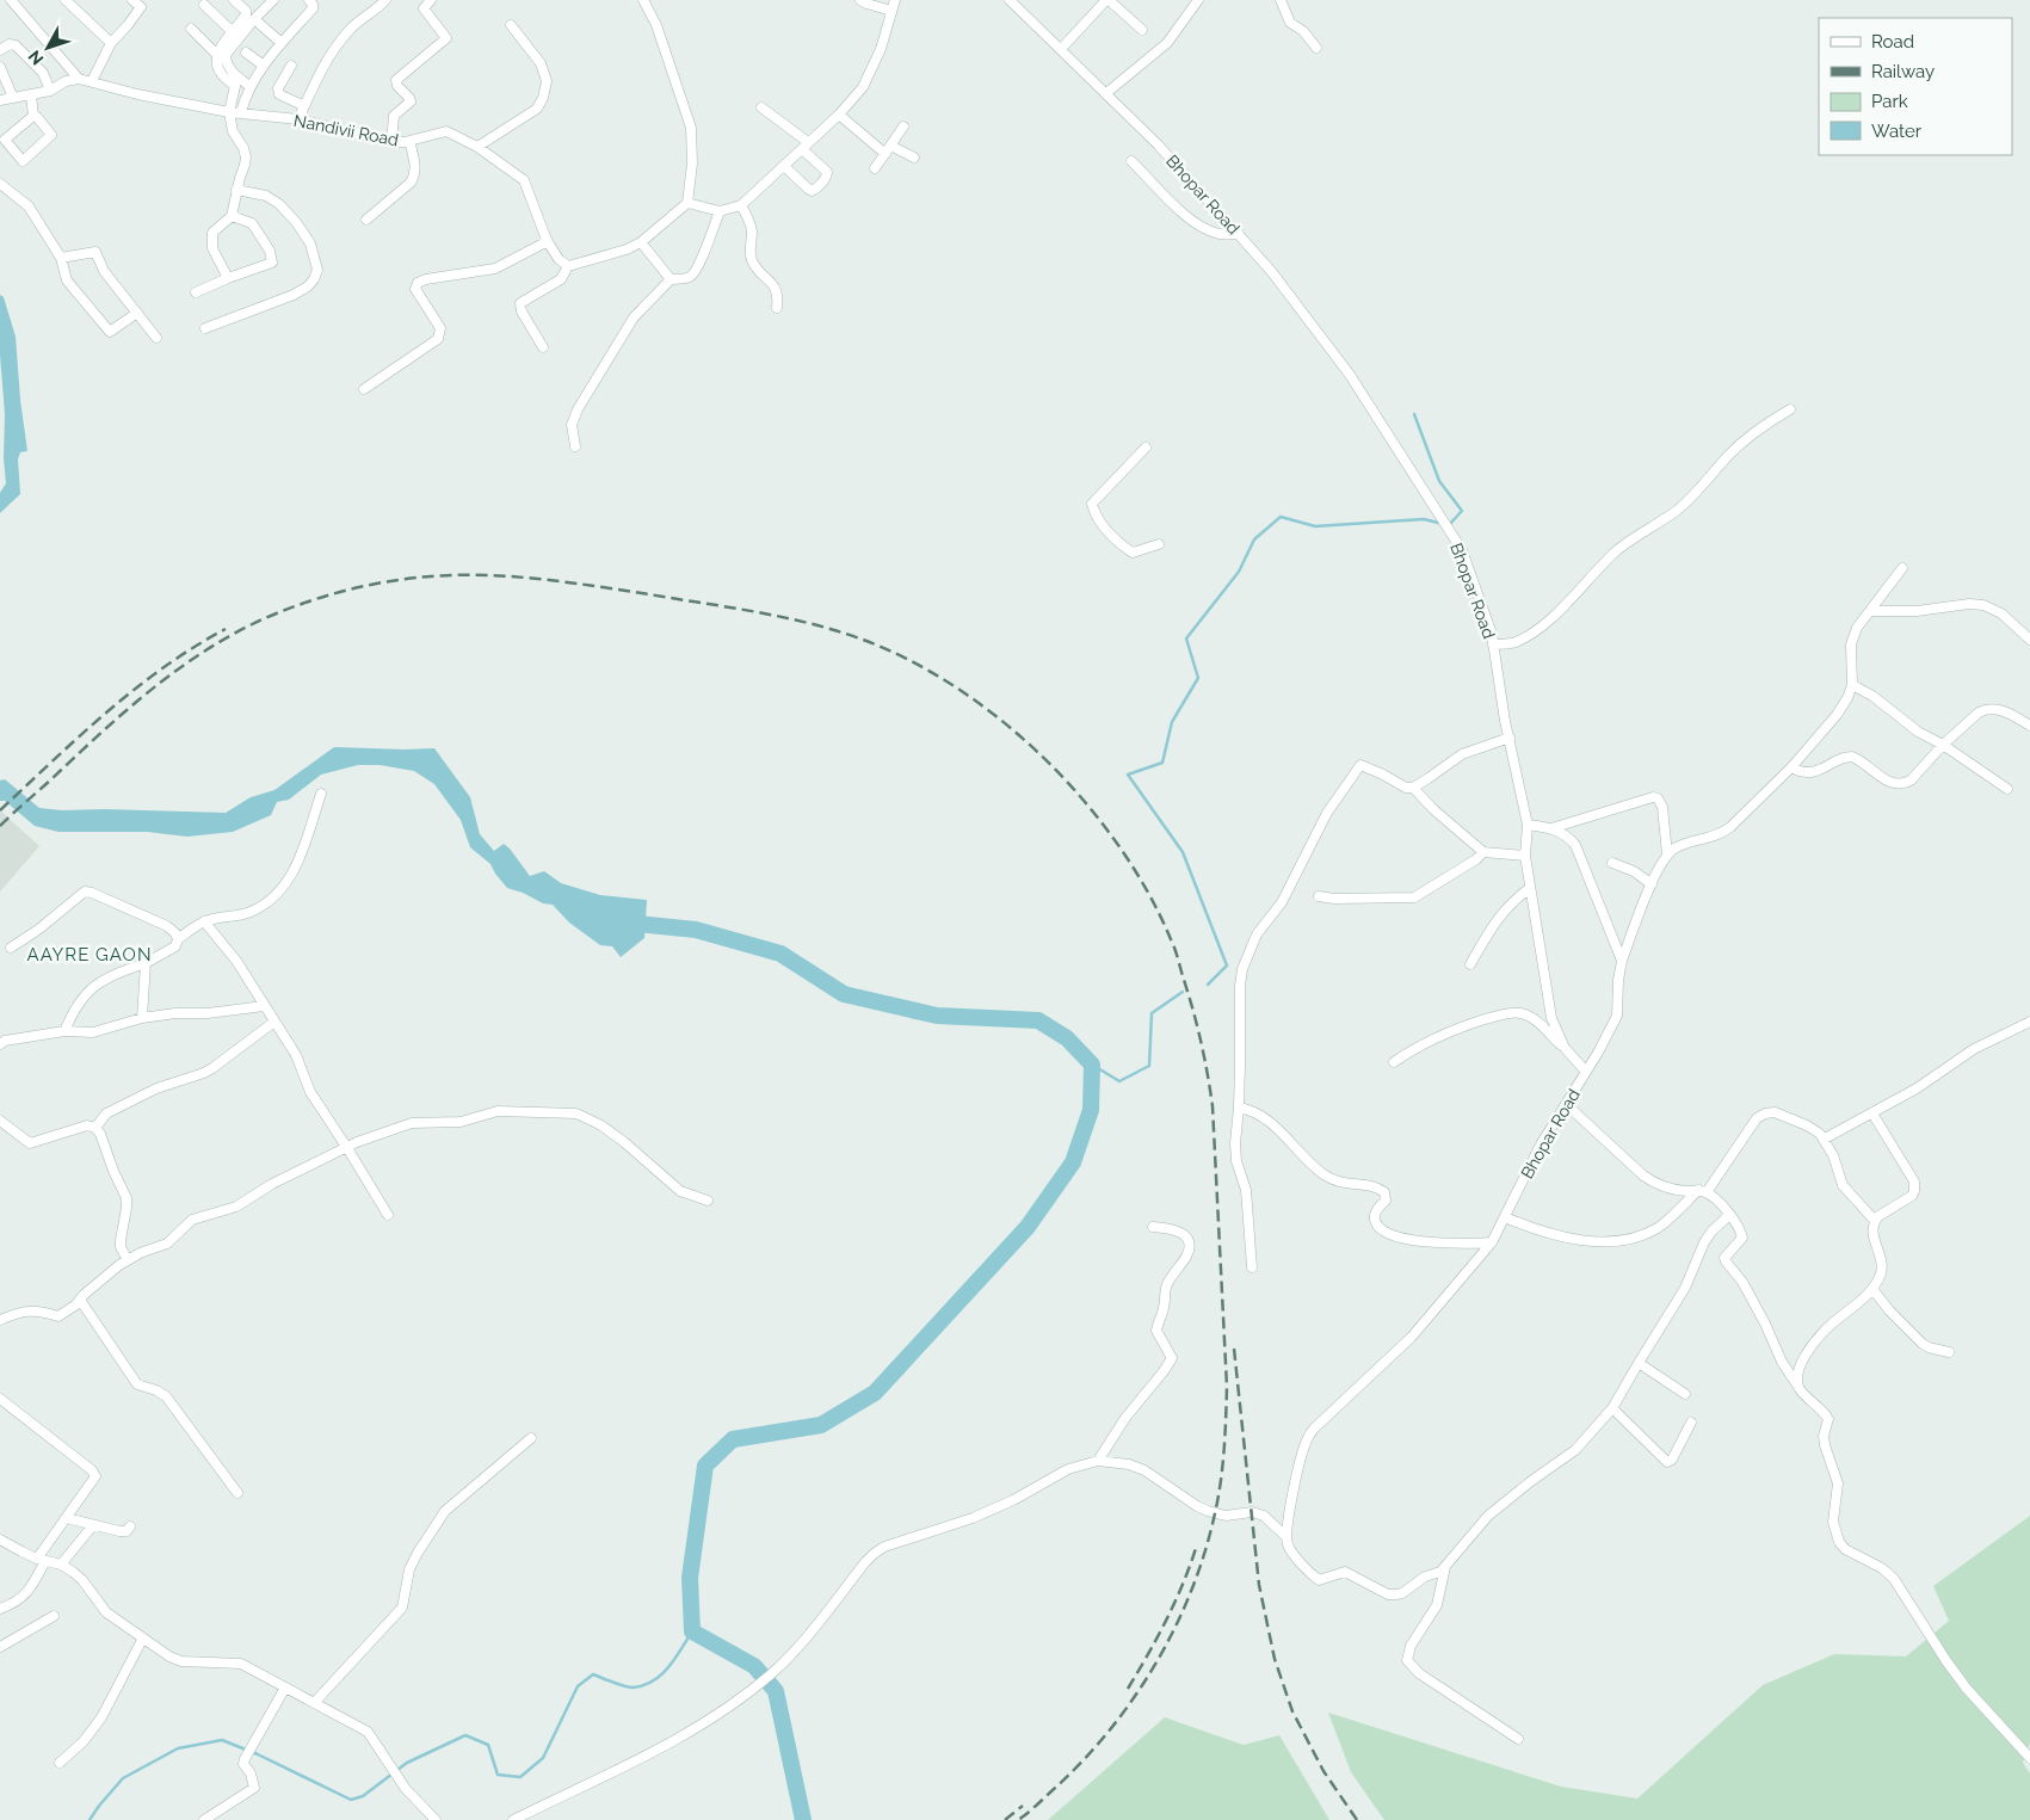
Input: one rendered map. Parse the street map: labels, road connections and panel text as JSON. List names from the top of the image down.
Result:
{
  "streets": {
    "street": ["Nandivii Road", "Bhopar Road"]
  },
  "districts": ["AAYRE GAON"],
  "legend": [
    "Road",
    "Railway",
    "Park",
    "Water"
  ],
  "north": "bottom left"
}
